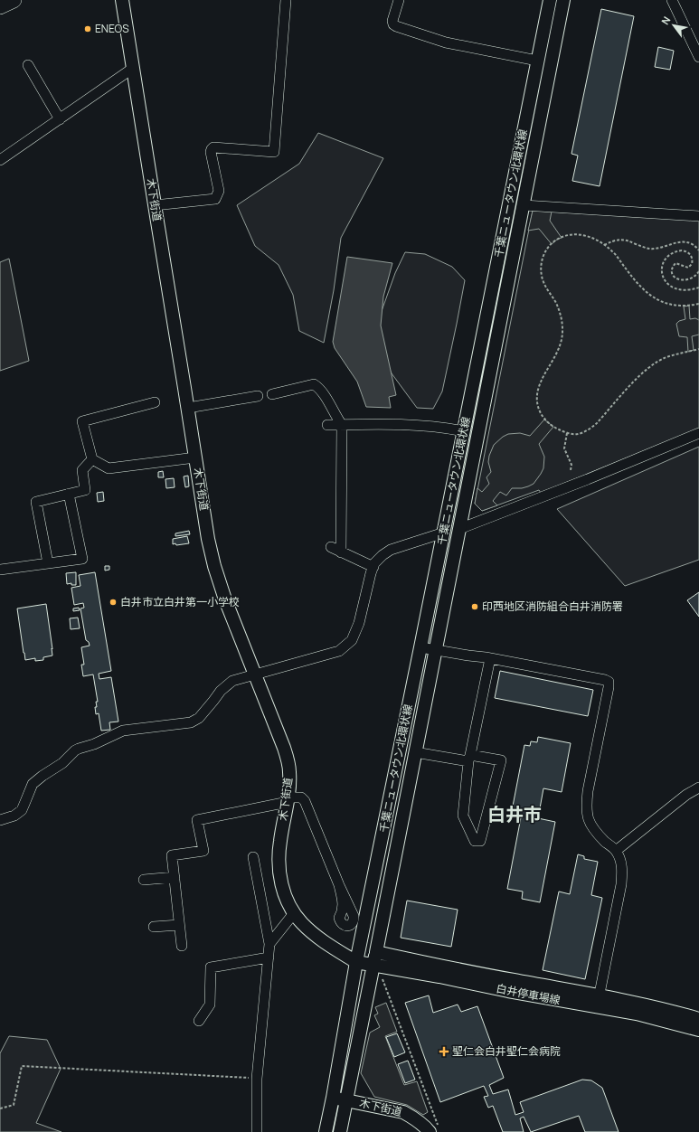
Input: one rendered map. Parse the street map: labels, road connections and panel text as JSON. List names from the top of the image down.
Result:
{
  "streets": {
    "main road": ["千葉ニュータウン北環状線", "木下街道", "白井停車場線"]
  },
  "crossings": [
    ["千葉ニュータウン北環状線", "木下街道"],
    ["千葉ニュータウン北環状線", "白井停車場線"],
    ["木下街道", "白井停車場線"]
  ],
  "districts": ["白井市"],
  "places": {
    "other": ["ENEOS", "白井市立白井第一小学校", "印西地区消防組合白井消防署"],
    "health": ["聖仁会白井聖仁会病院"]
  },
  "north": "top left"
}
